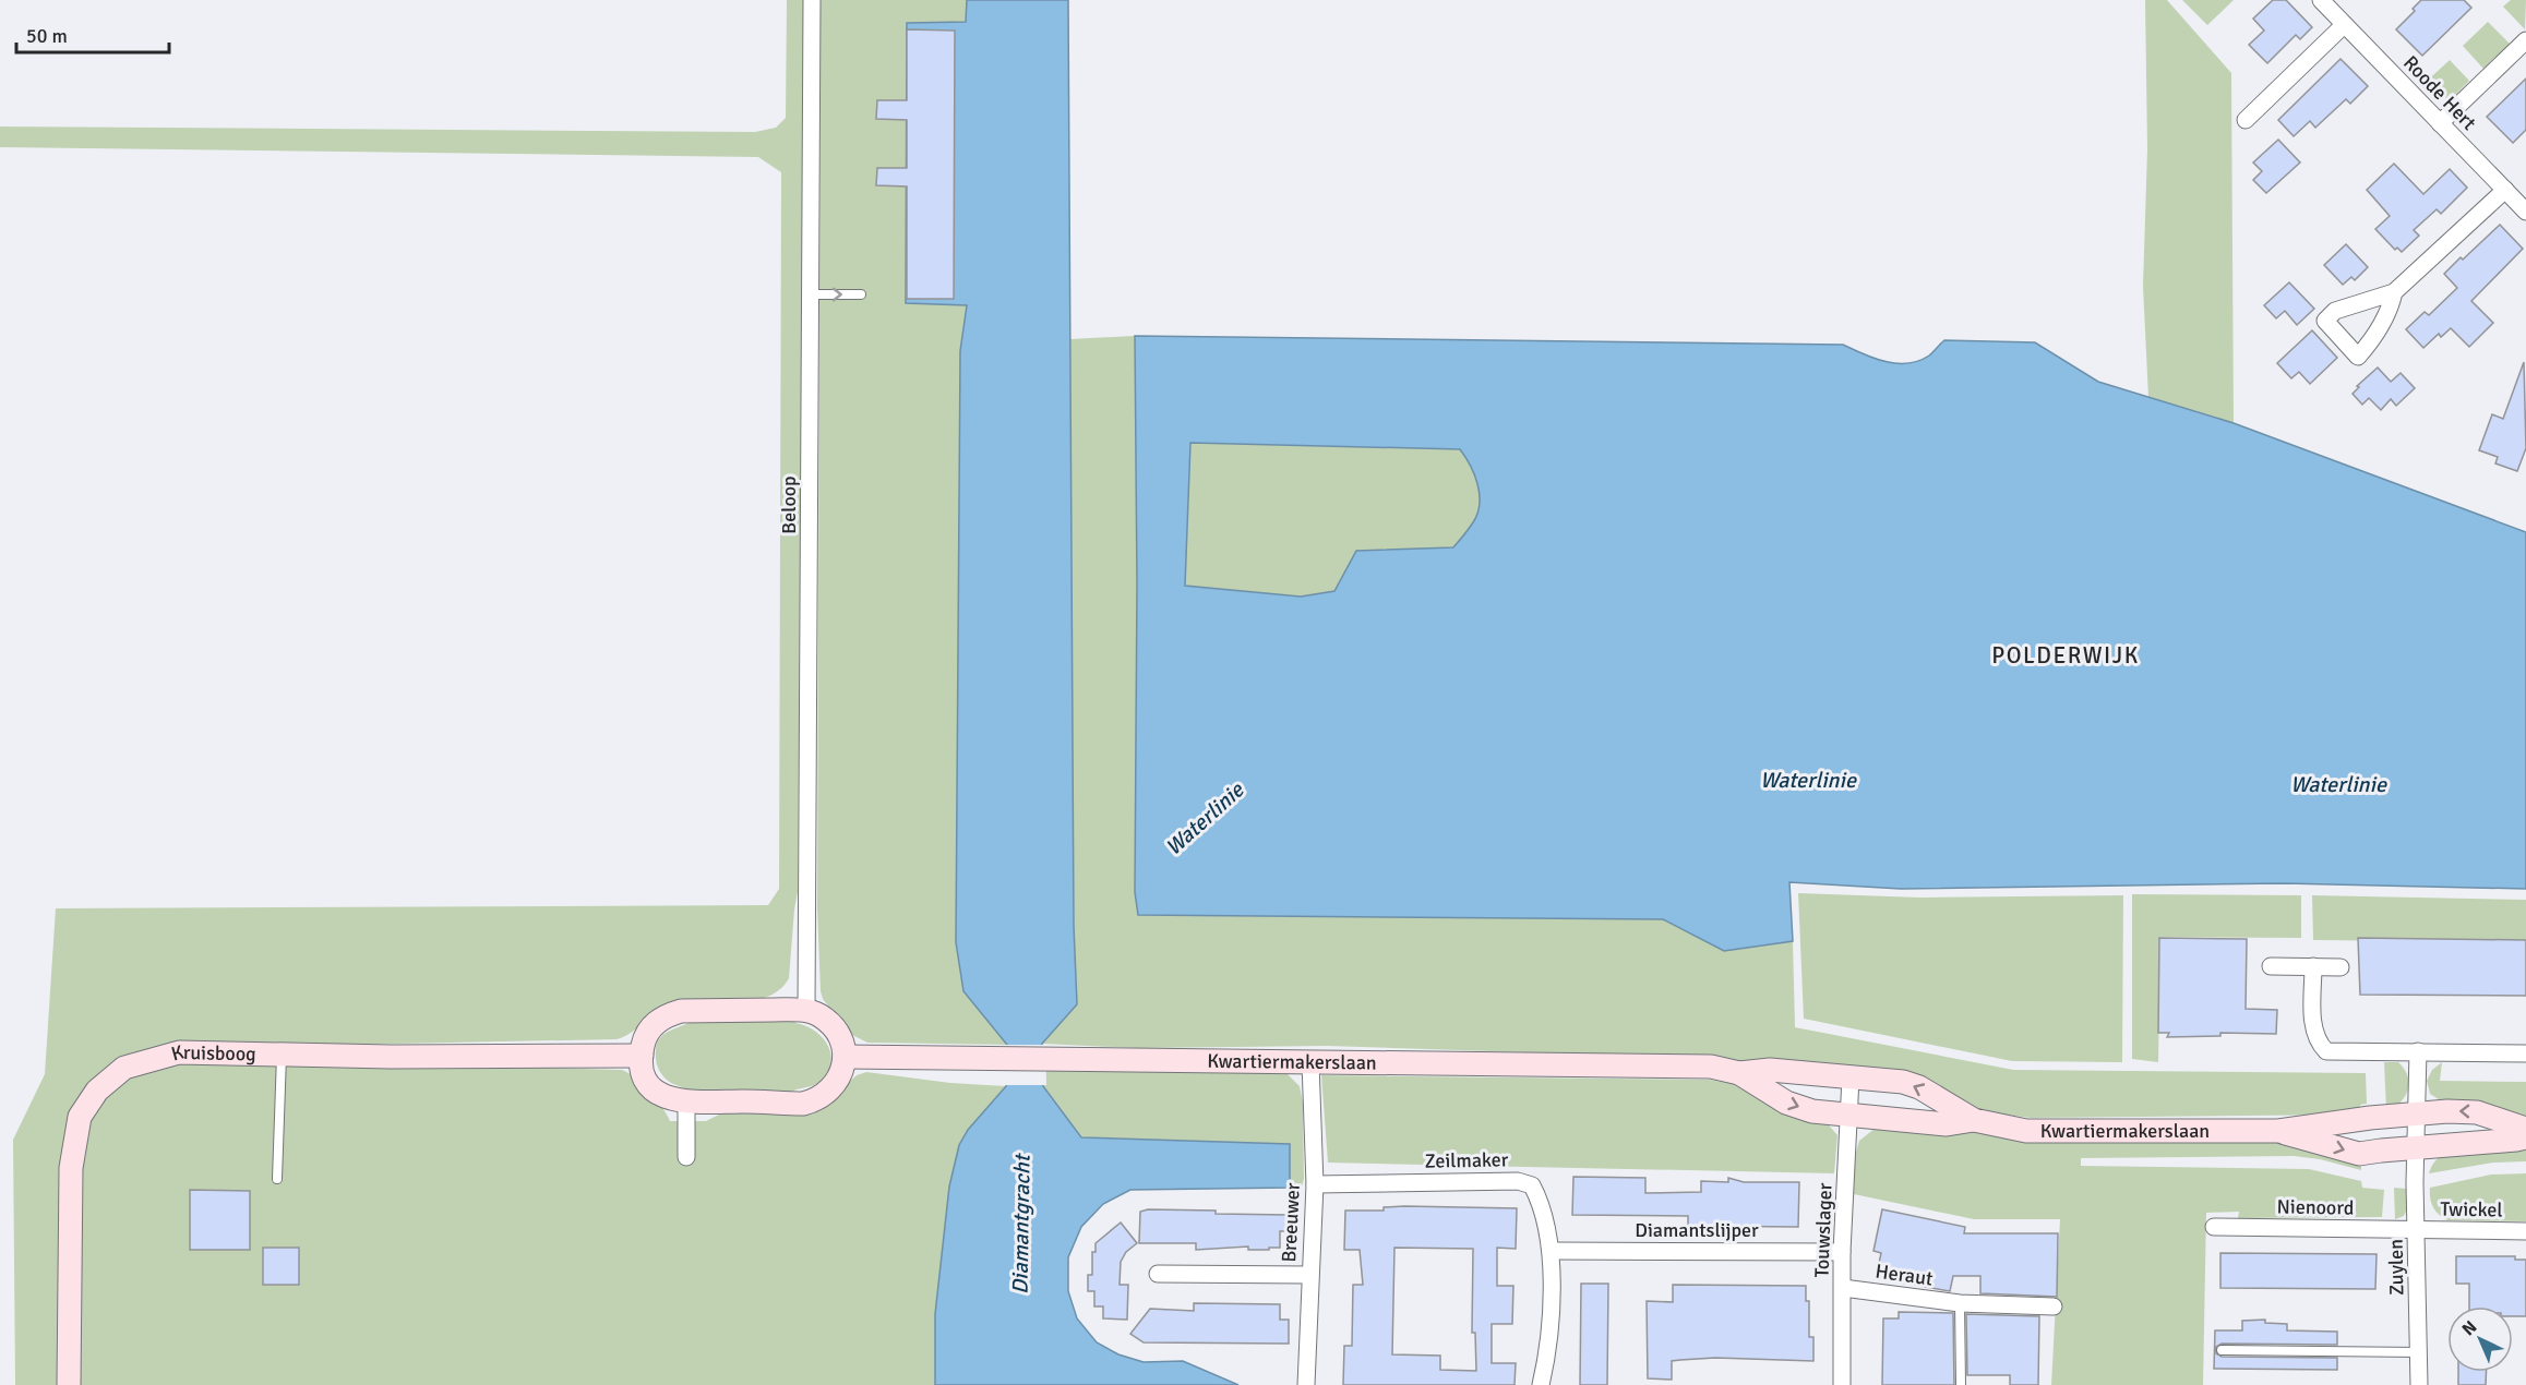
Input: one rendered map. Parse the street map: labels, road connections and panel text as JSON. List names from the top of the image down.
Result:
{
  "streets": {
    "main road": ["Kruisboog", "Kwartiermakerslaan"],
    "street": [
      "Roode Hert",
      "Beloop",
      "Zeilmaker",
      "Nienoord",
      "Twickel",
      "Breeuwer",
      "Diamantslijper",
      "Touwslager",
      "Zuylen",
      "Heraut"
    ]
  },
  "crossings": [
    ["Kwartiermakerslaan", "Breeuwer"],
    ["Kwartiermakerslaan", "Touwslager"],
    ["Kwartiermakerslaan", "Zuylen"],
    ["Zeilmaker", "Breeuwer"],
    ["Zeilmaker", "Diamantslijper"],
    ["Nienoord", "Twickel"],
    ["Nienoord", "Zuylen"],
    ["Twickel", "Zuylen"],
    ["Diamantslijper", "Touwslager"],
    ["Touwslager", "Heraut"]
  ],
  "districts": ["POLDERWIJK"],
  "water": ["Waterlinie", "Diamantgracht"],
  "scale_bar": "50 m",
  "north": "top left"
}
